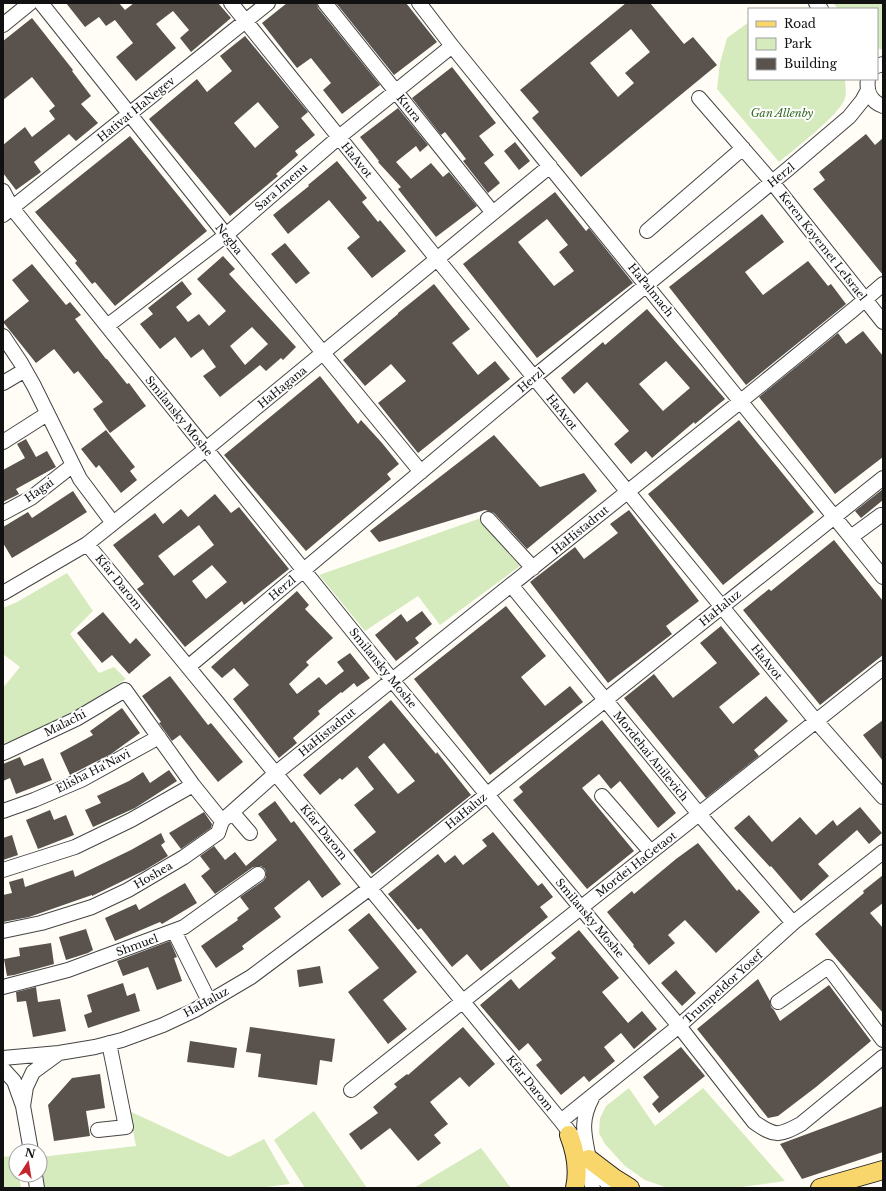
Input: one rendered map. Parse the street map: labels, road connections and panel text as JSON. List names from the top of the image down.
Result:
{
  "streets": {
    "street": [
      "Ktura",
      "Hativat HaNegev",
      "HaAvot",
      "Herzl",
      "Sara Imenu",
      "Negba",
      "Keren Kayemet LeIsrael",
      "HaPalmach",
      "HaHagana",
      "Smilansky Moshe",
      "Hagai",
      "HaHistadrut",
      "Kfar Darom",
      "HaHaluz",
      "Malachi",
      "Mordehai Anilevich",
      "Elisha Ha'Navi",
      "Mordei HaGetaot",
      "Hoshea",
      "Shmuel",
      "Trumpeldor Yosef"
    ]
  },
  "crossings": [
    ["Ktura", "Sara Imenu"],
    ["Ktura", "HaHagana"],
    ["Hativat HaNegev", "HaAvot"],
    ["Hativat HaNegev", "Negba"],
    ["Hativat HaNegev", "Smilansky Moshe"],
    ["HaAvot", "Herzl"],
    ["HaAvot", "Sara Imenu"],
    ["HaAvot", "HaHagana"],
    ["HaAvot", "HaHistadrut"],
    ["HaAvot", "HaHaluz"],
    ["HaAvot", "Mordei HaGetaot"],
    ["Herzl", "Negba"],
    ["Herzl", "Keren Kayemet LeIsrael"],
    ["Herzl", "HaPalmach"],
    ["Herzl", "Smilansky Moshe"],
    ["Herzl", "Kfar Darom"],
    ["Sara Imenu", "Negba"],
    ["Sara Imenu", "HaPalmach"],
    ["Sara Imenu", "Smilansky Moshe"],
    ["Negba", "HaHagana"],
    ["Keren Kayemet LeIsrael", "HaHistadrut"],
    ["HaPalmach", "HaHagana"],
    ["HaPalmach", "HaHistadrut"],
    ["HaPalmach", "HaHaluz"],
    ["HaHagana", "Smilansky Moshe"],
    ["HaHagana", "Kfar Darom"],
    ["Smilansky Moshe", "HaHistadrut"],
    ["Smilansky Moshe", "HaHaluz"],
    ["Smilansky Moshe", "Mordei HaGetaot"],
    ["Smilansky Moshe", "Trumpeldor Yosef"],
    ["HaHistadrut", "Kfar Darom"],
    ["HaHistadrut", "Mordehai Anilevich"],
    ["HaHistadrut", "Hoshea"],
    ["Kfar Darom", "HaHaluz"],
    ["Kfar Darom", "Mordei HaGetaot"],
    ["Kfar Darom", "Hoshea"],
    ["Kfar Darom", "Trumpeldor Yosef"],
    ["HaHaluz", "Mordehai Anilevich"],
    ["Malachi", "Elisha Ha'Navi"],
    ["Mordehai Anilevich", "Mordei HaGetaot"],
    ["Mordehai Anilevich", "Trumpeldor Yosef"]
  ],
  "parks": ["Gan Allenby"],
  "legend": ["Road", "Park", "Building"],
  "north": "top"
}
